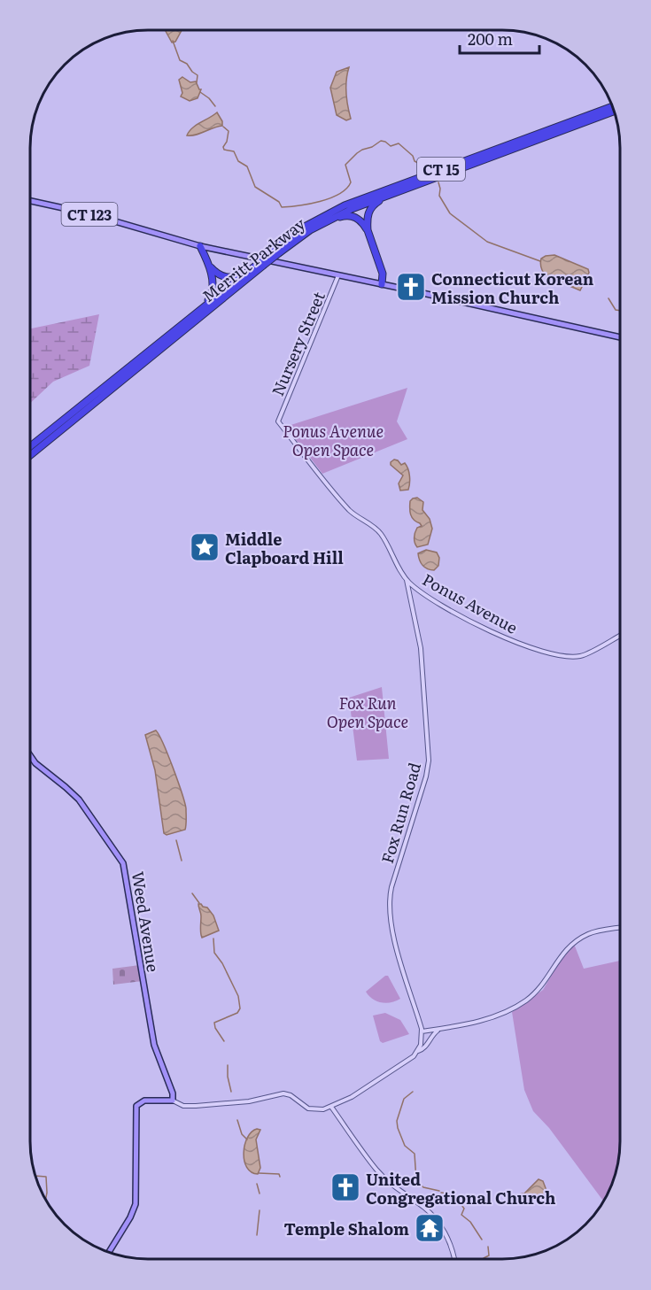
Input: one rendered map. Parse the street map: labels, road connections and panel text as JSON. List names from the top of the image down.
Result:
{
  "streets": {
    "highway": ["CT 15", "Merritt Parkway"],
    "main road": ["CT 123", "Weed Avenue"],
    "street": ["Nursery Street", "Ponus Avenue", "Fox Run Road"]
  },
  "crossings": [
    ["CT 123", "Nursery Street"],
    ["Nursery Street", "Ponus Avenue"],
    ["Ponus Avenue", "Fox Run Road"]
  ],
  "parks": ["Ponus Avenue Open Space", "Fox Run Open Space"],
  "places": {
    "church": ["Connecticut Korean Mission Church", "United Congregational Church"],
    "place": ["Middle Clapboard Hill"],
    "temple": ["Temple Shalom"]
  },
  "scale_bar": "200 m"
}
